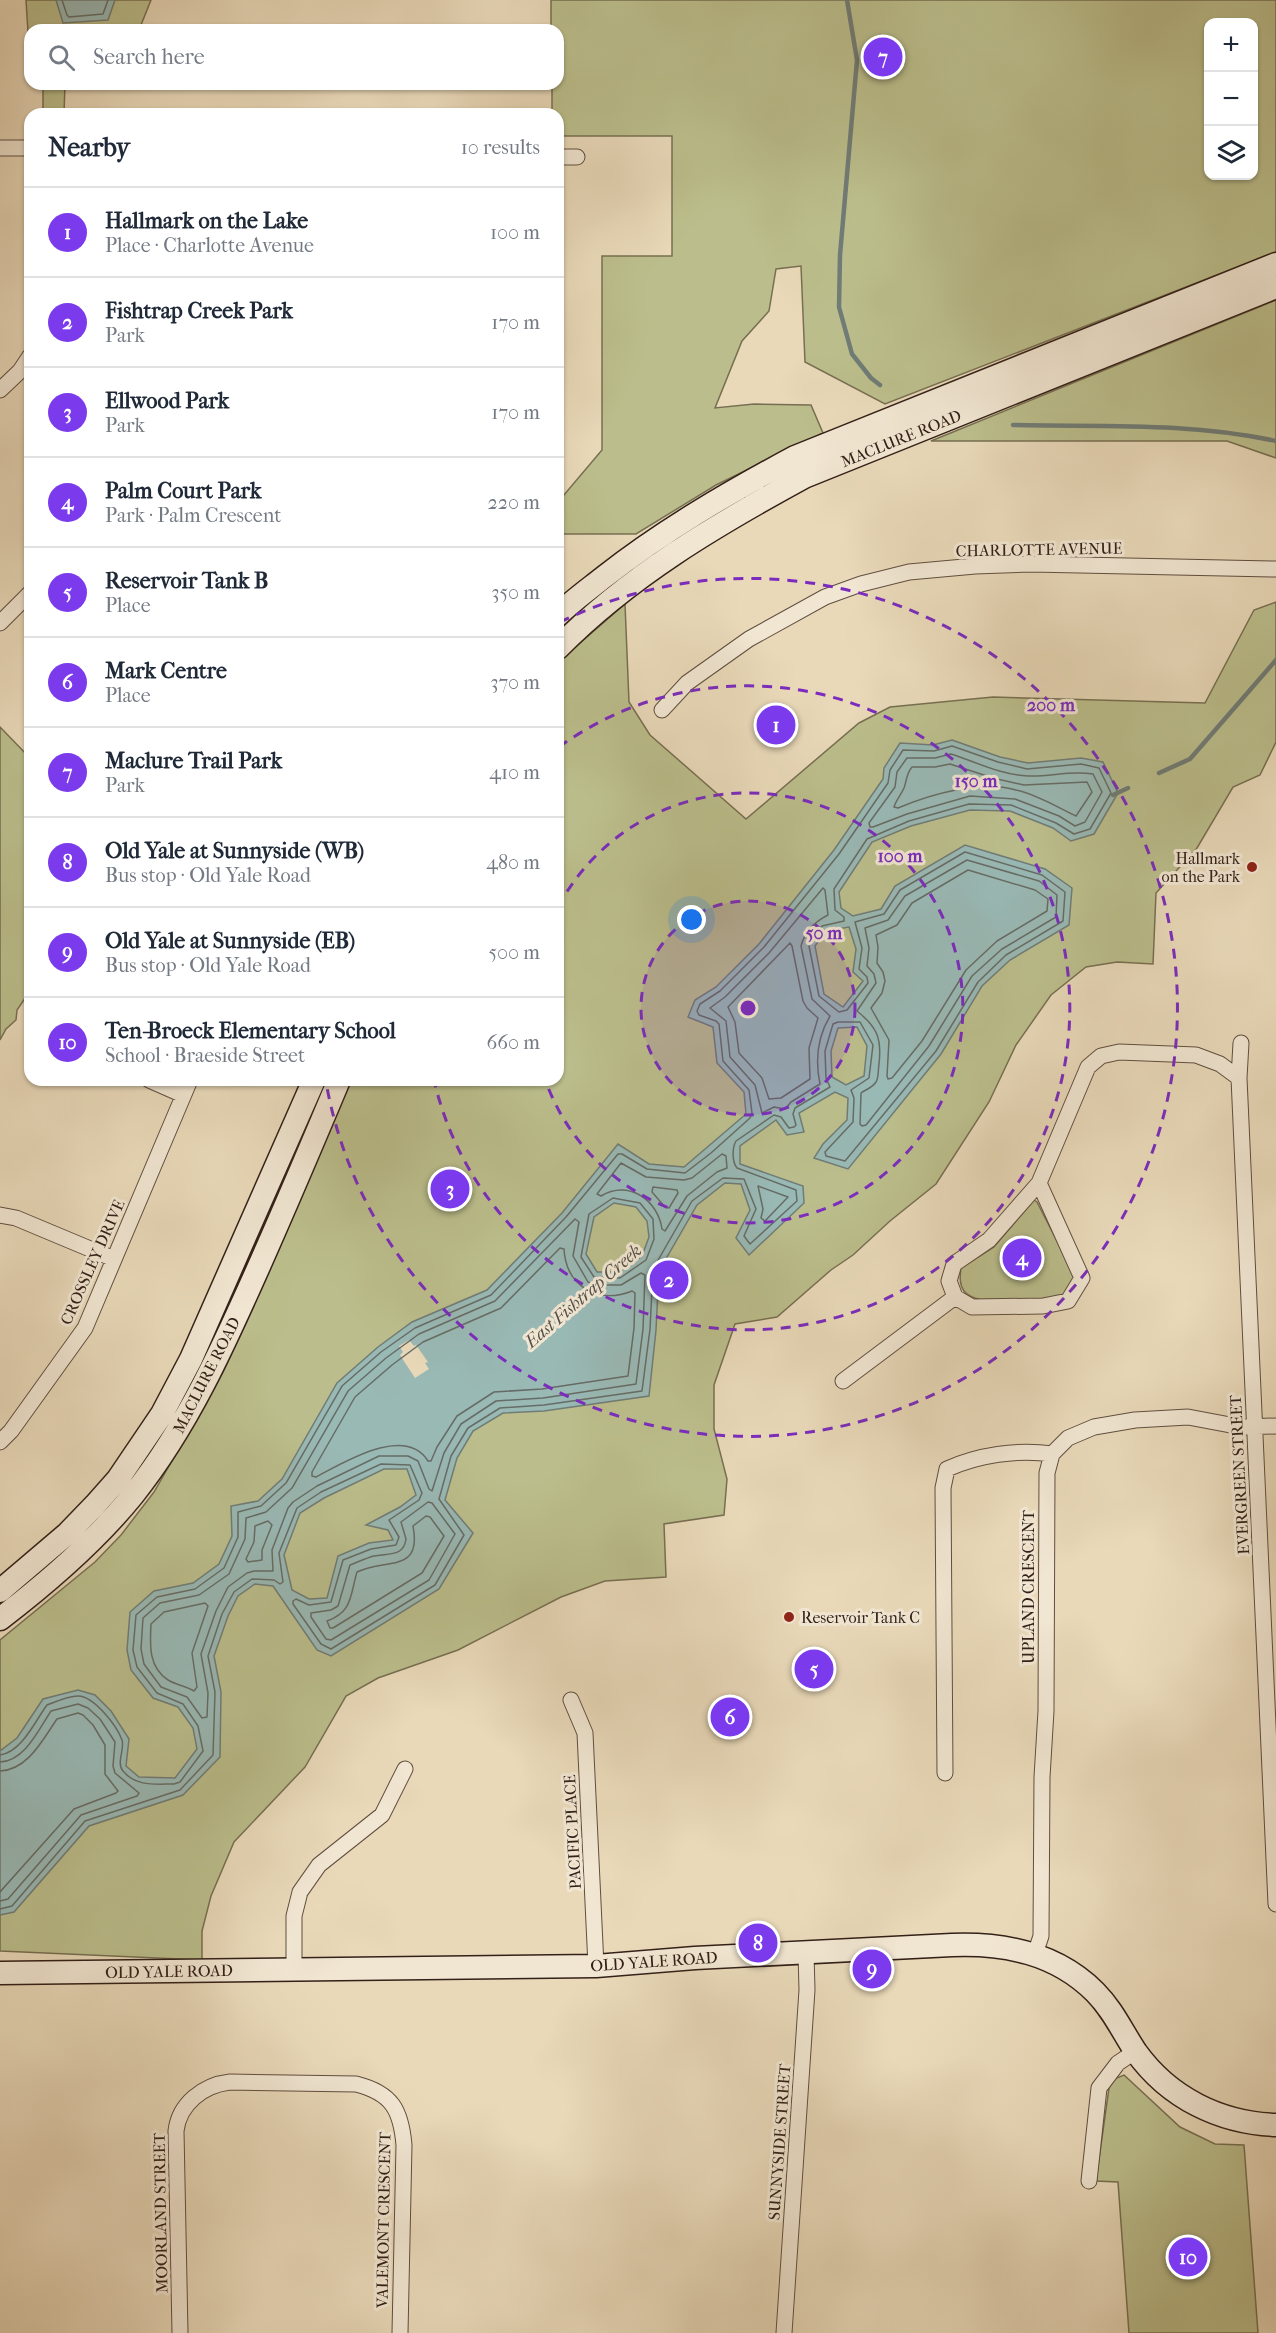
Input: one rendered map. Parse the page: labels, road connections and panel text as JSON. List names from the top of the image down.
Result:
{
  "streets": {
    "main road": ["MACLURE ROAD", "OLD YALE ROAD"],
    "street": [
      "CHARLOTTE AVENUE",
      "CROSSLEY DRIVE",
      "EVERGREEN STREET",
      "UPLAND CRESCENT",
      "PACIFIC PLACE",
      "SUNNYSIDE STREET",
      "MOORLAND STREET",
      "VALEMONT CRESCENT"
    ]
  },
  "crossings": [
    ["UPLAND CRESCENT", "OLD YALE ROAD"],
    ["PACIFIC PLACE", "OLD YALE ROAD"],
    ["OLD YALE ROAD", "SUNNYSIDE STREET"],
    ["MOORLAND STREET", "VALEMONT CRESCENT"]
  ],
  "water": ["East Fishtrap Creek"],
  "places": ["Hallmark on the Park", "Reservoir Tank C"],
  "page": {
    "map_buttons": ["+", "−"],
    "search": "Search here",
    "pins": [
      "7",
      "1",
      "3",
      "4",
      "2",
      "5",
      "6",
      "8",
      "9",
      "10"
    ],
    "heading": ["Nearby", "10 results"],
    "list": [
      {
        "mark": "1",
        "name": "Hallmark on the Lake",
        "note": "Place · Charlotte Avenue",
        "value": "100 m"
      },
      {
        "mark": "2",
        "name": "Fishtrap Creek Park",
        "note": "Park",
        "value": "170 m"
      },
      {
        "mark": "3",
        "name": "Ellwood Park",
        "note": "Park",
        "value": "170 m"
      },
      {
        "mark": "4",
        "name": "Palm Court Park",
        "note": "Park · Palm Crescent",
        "value": "220 m"
      },
      {
        "mark": "5",
        "name": "Reservoir Tank B",
        "note": "Place",
        "value": "350 m"
      },
      {
        "mark": "6",
        "name": "Mark Centre",
        "note": "Place",
        "value": "370 m"
      },
      {
        "mark": "7",
        "name": "Maclure Trail Park",
        "note": "Park",
        "value": "410 m"
      },
      {
        "mark": "8",
        "name": "Old Yale at Sunnyside (WB)",
        "note": "Bus stop · Old Yale Road",
        "value": "480 m"
      },
      {
        "mark": "9",
        "name": "Old Yale at Sunnyside (EB)",
        "note": "Bus stop · Old Yale Road",
        "value": "500 m"
      },
      {
        "mark": "10",
        "name": "Ten-Broeck Elementary School",
        "note": "School · Braeside Street",
        "value": "660 m"
      }
    ]
  },
  "rings": [
    "200 m",
    "150 m",
    "100 m",
    "50 m"
  ]
}
